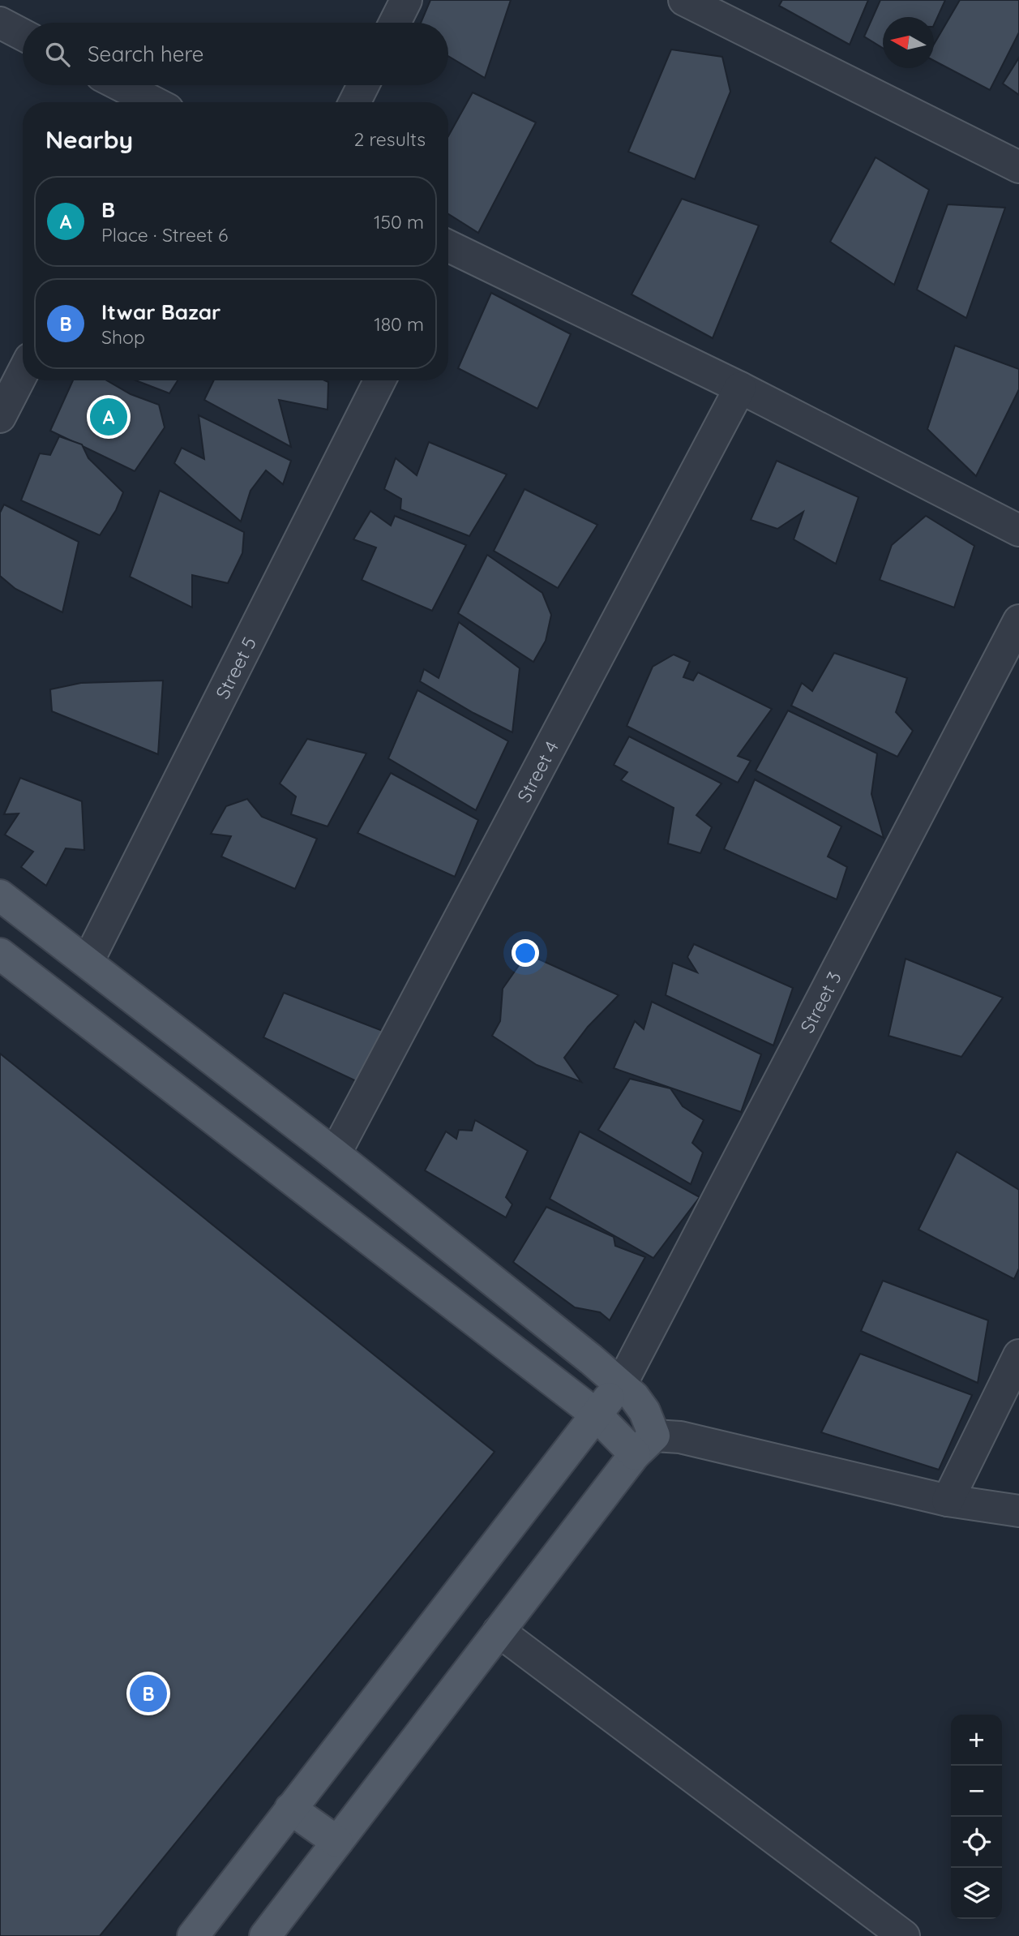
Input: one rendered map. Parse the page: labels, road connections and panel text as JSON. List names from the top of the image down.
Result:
{
  "streets": {
    "street": ["Street 5", "Street 4", "Street 3"]
  },
  "north": "left",
  "page": {
    "search": "Search here",
    "heading": ["Nearby", "2 results"],
    "list": [
      {
        "mark": "A",
        "name": "B",
        "note": "Place · Street 6",
        "value": "150 m"
      },
      {
        "mark": "B",
        "name": "Itwar Bazar",
        "note": "Shop",
        "value": "180 m"
      }
    ],
    "pins": ["A", "B"],
    "map_buttons": ["+", "−"]
  }
}
